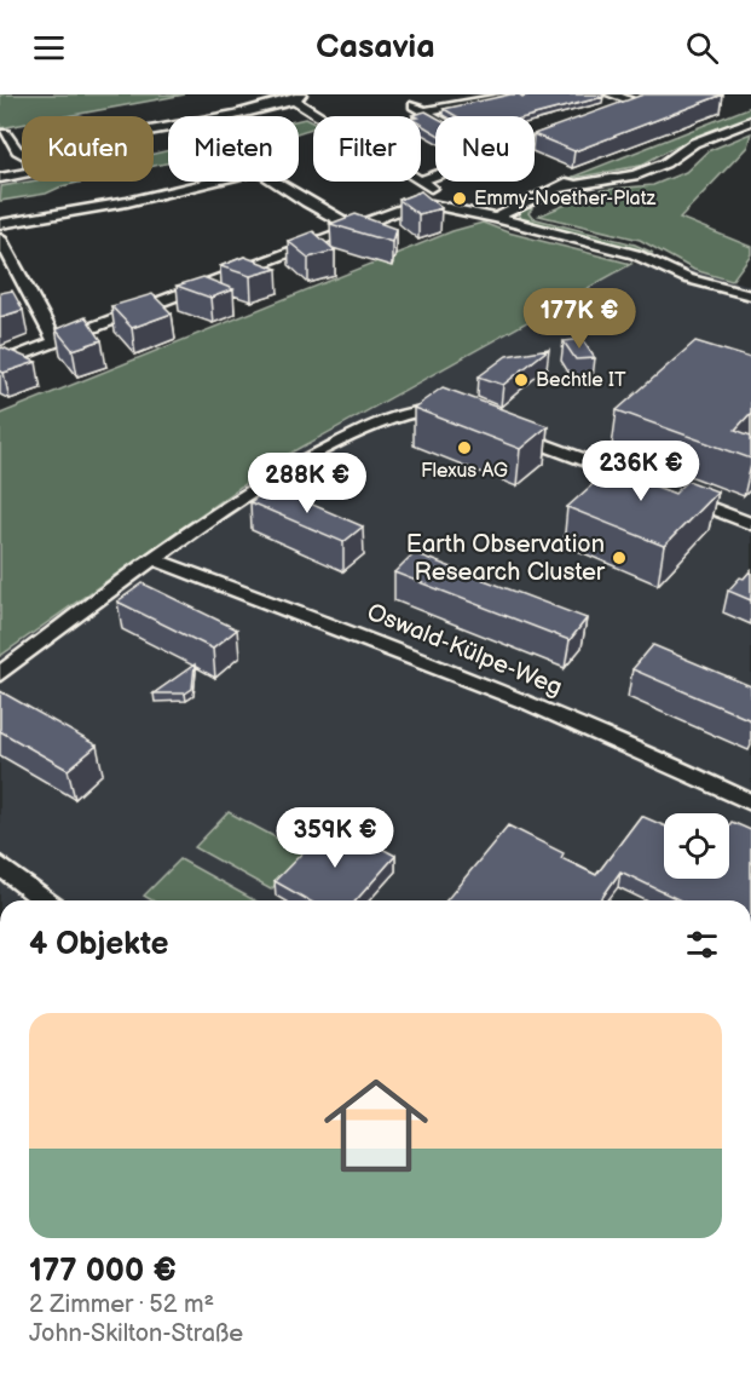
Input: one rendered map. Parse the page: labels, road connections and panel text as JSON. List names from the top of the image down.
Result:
{
  "streets": {
    "street": ["Oswald-Külpe-Weg"]
  },
  "places": [
    "Emmy-Noether-Platz",
    "Bechtle IT",
    "Flexus AG",
    "Earth Observation Research Cluster"
  ],
  "page": {
    "header": "Casavia",
    "chip": [
      "Kaufen",
      "Mieten",
      "Filter",
      "Neu"
    ],
    "price": [
      "177K €",
      "236K €",
      "288K €",
      "359K €"
    ],
    "heading": "4 Objekte",
    "list": [
      {
        "name": "177 000 €",
        "note": "2 Zimmer · 52 m² · John-Skilton-Straße"
      }
    ]
  }
}
